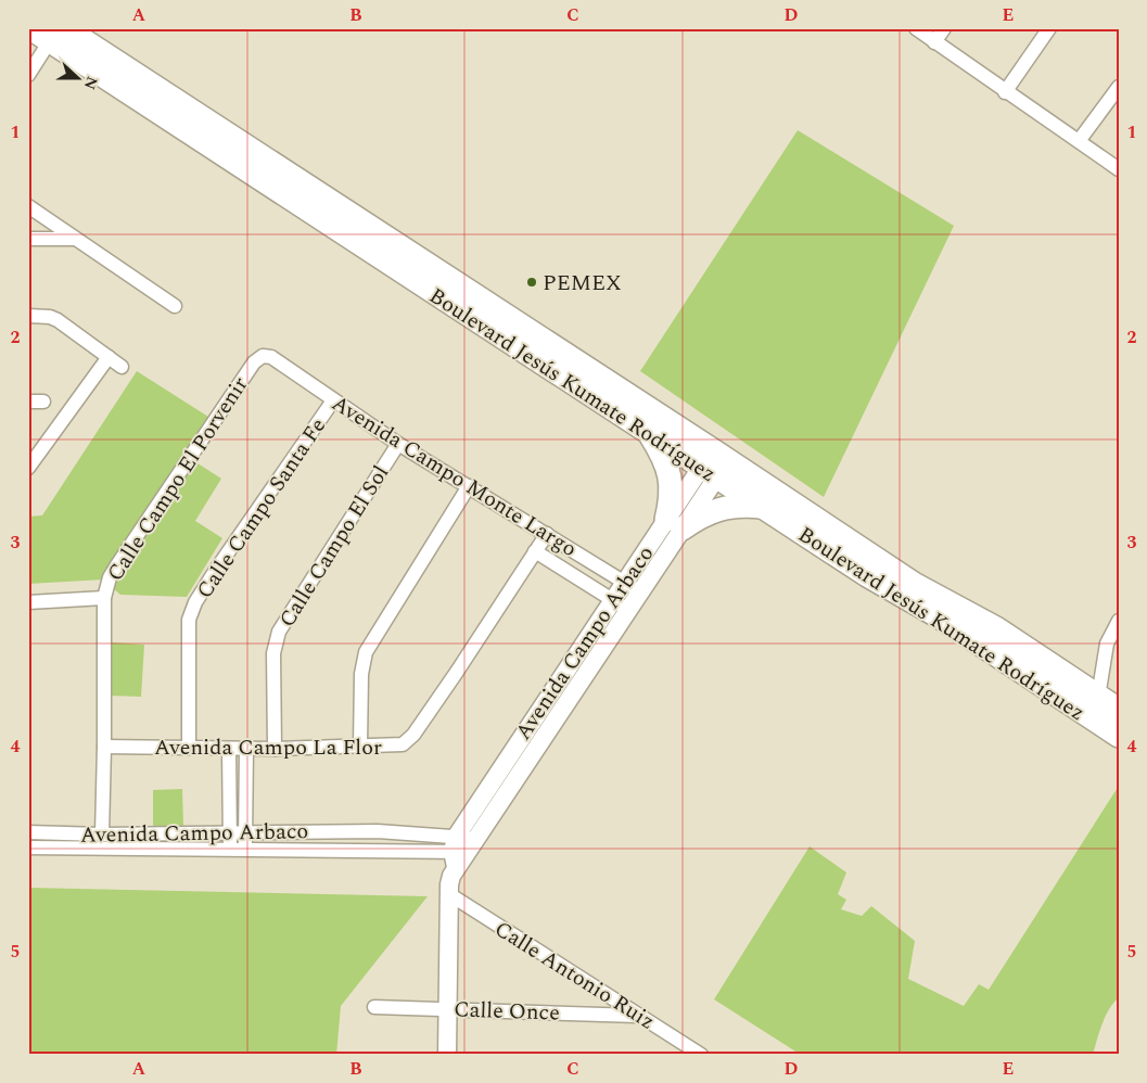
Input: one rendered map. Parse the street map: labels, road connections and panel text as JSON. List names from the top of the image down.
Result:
{
  "streets": {
    "highway": ["Boulevard Jesús Kumate Rodríguez"],
    "street": [
      "Avenida Campo Monte Largo",
      "Calle Campo El Porvenir",
      "Calle Campo Santa Fe",
      "Calle Campo El Sol",
      "Avenida Campo Arbaco",
      "Avenida Campo La Flor",
      "Calle Antonio Ruiz",
      "Calle Once"
    ]
  },
  "crossings": [
    ["Boulevard Jesús Kumate Rodríguez", "Avenida Campo Arbaco"],
    ["Avenida Campo Monte Largo", "Calle Campo El Porvenir"],
    ["Avenida Campo Monte Largo", "Calle Campo Santa Fe"],
    ["Avenida Campo Monte Largo", "Calle Campo El Sol"],
    ["Avenida Campo Monte Largo", "Avenida Campo Arbaco"],
    ["Avenida Campo Monte Largo", "Avenida Campo La Flor"],
    ["Calle Campo El Porvenir", "Avenida Campo Arbaco"],
    ["Calle Campo El Porvenir", "Avenida Campo La Flor"],
    ["Calle Campo Santa Fe", "Avenida Campo La Flor"],
    ["Calle Campo El Sol", "Avenida Campo La Flor"],
    ["Calle Antonio Ruiz", "Calle Once"]
  ],
  "places": ["PEMEX"],
  "north": "right",
  "grid": {
    "columns": [
      "A",
      "B",
      "C",
      "D",
      "E"
    ],
    "rows": [
      "1",
      "2",
      "3",
      "4",
      "5"
    ]
  }
}
